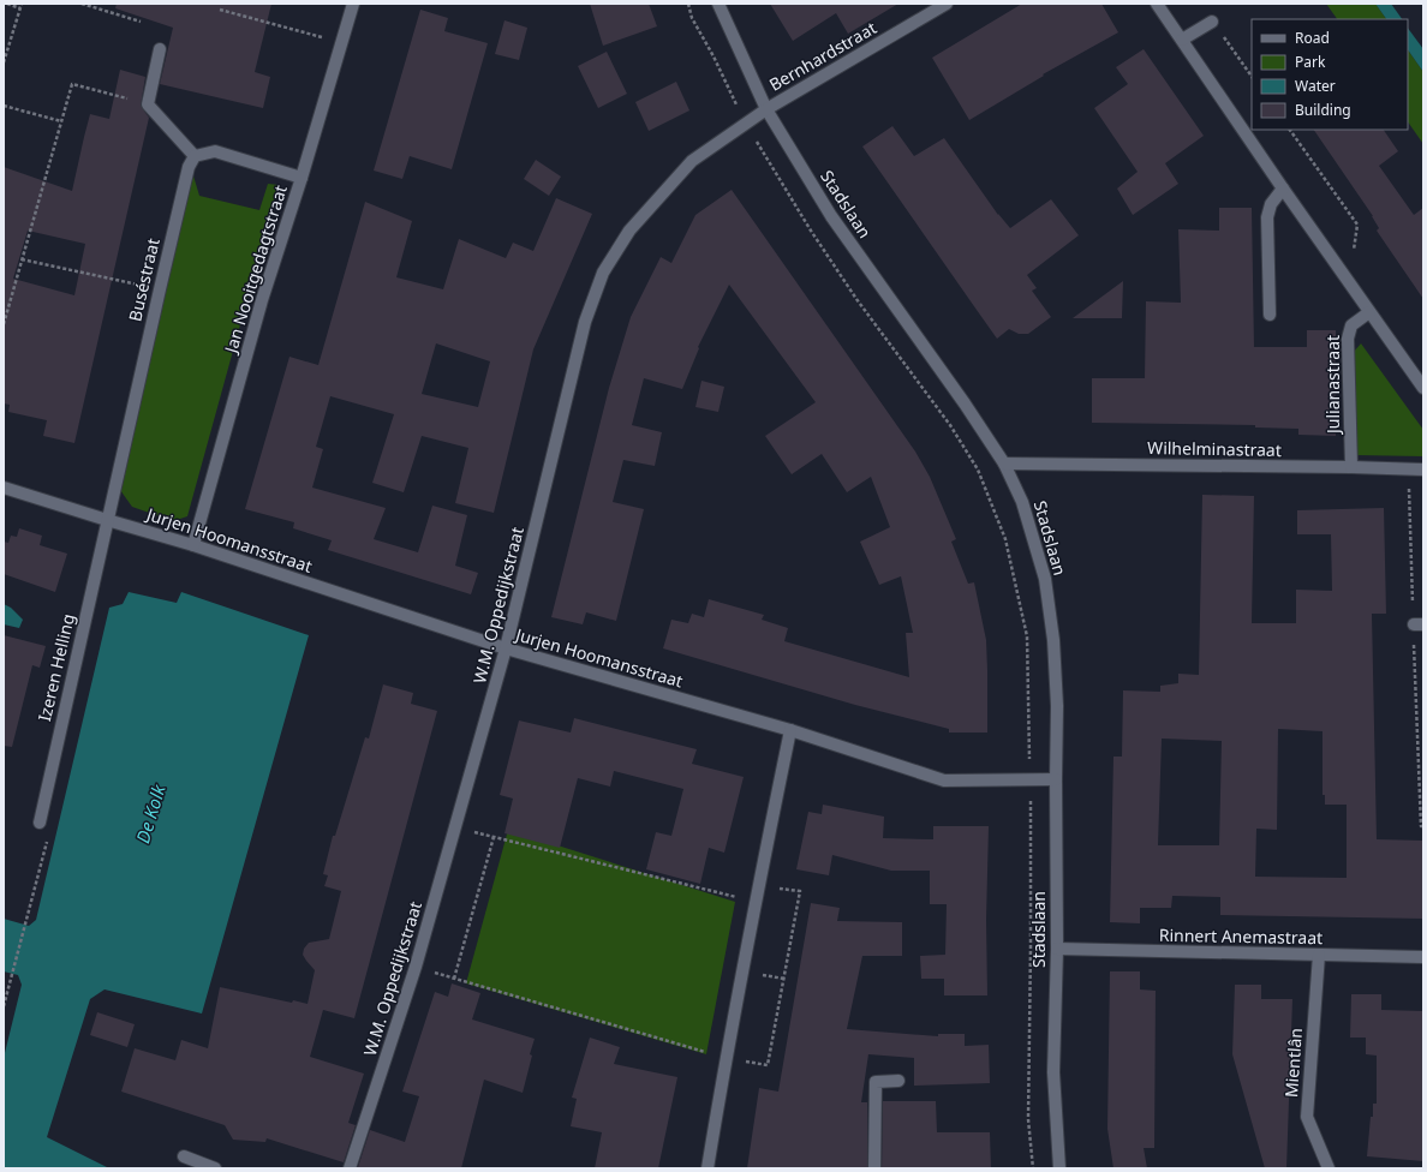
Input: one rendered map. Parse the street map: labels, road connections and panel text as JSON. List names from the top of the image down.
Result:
{
  "streets": {
    "street": [
      "Bernhardstraat",
      "Stadslaan",
      "Jan Nooitgedagtstraat",
      "Buséstraat",
      "Julianastraat",
      "Wilhelminastraat",
      "Jurjen Hoomansstraat",
      "W.M. Oppedijkstraat",
      "Izeren Helling",
      "Rinnert Anemastraat",
      "Mientlân"
    ]
  },
  "crossings": [
    ["Bernhardstraat", "Stadslaan"],
    ["Bernhardstraat", "W.M. Oppedijkstraat"],
    ["Stadslaan", "Wilhelminastraat"],
    ["Stadslaan", "Jurjen Hoomansstraat"],
    ["Stadslaan", "W.M. Oppedijkstraat"],
    ["Stadslaan", "Rinnert Anemastraat"],
    ["Jan Nooitgedagtstraat", "Jurjen Hoomansstraat"],
    ["Buséstraat", "Jurjen Hoomansstraat"],
    ["Buséstraat", "Izeren Helling"],
    ["Julianastraat", "Wilhelminastraat"],
    ["Jurjen Hoomansstraat", "W.M. Oppedijkstraat"],
    ["Jurjen Hoomansstraat", "Izeren Helling"],
    ["Rinnert Anemastraat", "Mientlân"]
  ],
  "water": ["De Kolk"],
  "legend": [
    "Road",
    "Park",
    "Water",
    "Building"
  ]
}
